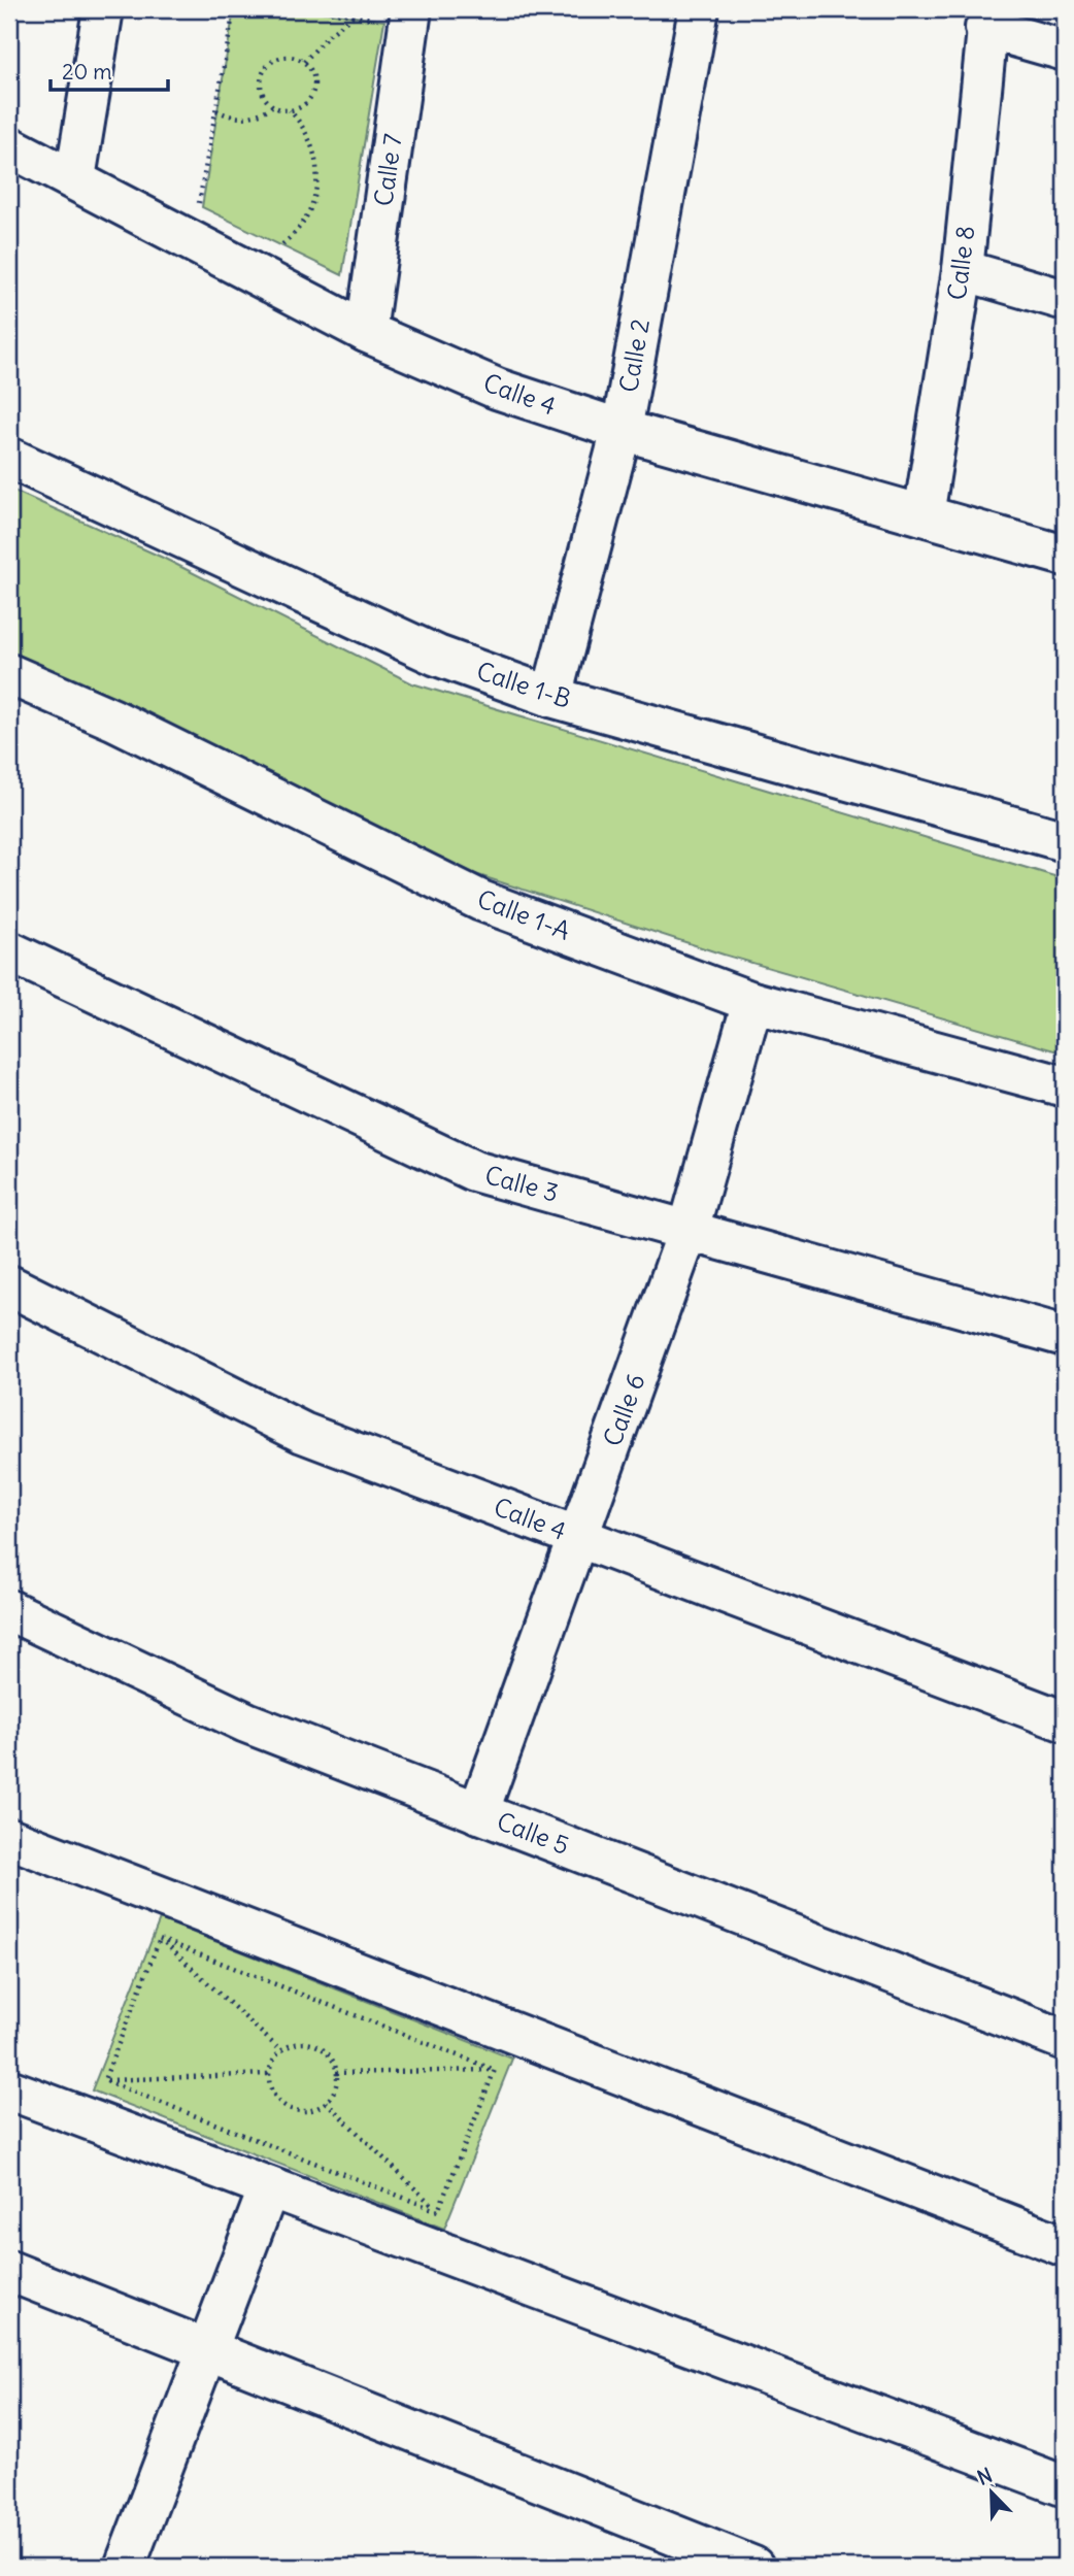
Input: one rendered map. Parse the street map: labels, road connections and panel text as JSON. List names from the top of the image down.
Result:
{
  "streets": {
    "street": [
      "Calle 7",
      "Calle 8",
      "Calle 2",
      "Calle 4",
      "Calle 1-B",
      "Calle 1-A",
      "Calle 3",
      "Calle 6",
      "Calle 5"
    ]
  },
  "crossings": [
    ["Calle 7", "Calle 4"],
    ["Calle 8", "Calle 4"],
    ["Calle 2", "Calle 4"],
    ["Calle 2", "Calle 1-B"],
    ["Calle 4", "Calle 6"],
    ["Calle 1-A", "Calle 6"],
    ["Calle 3", "Calle 6"],
    ["Calle 6", "Calle 5"]
  ],
  "scale_bar": "20 m",
  "north": "top left"
}
